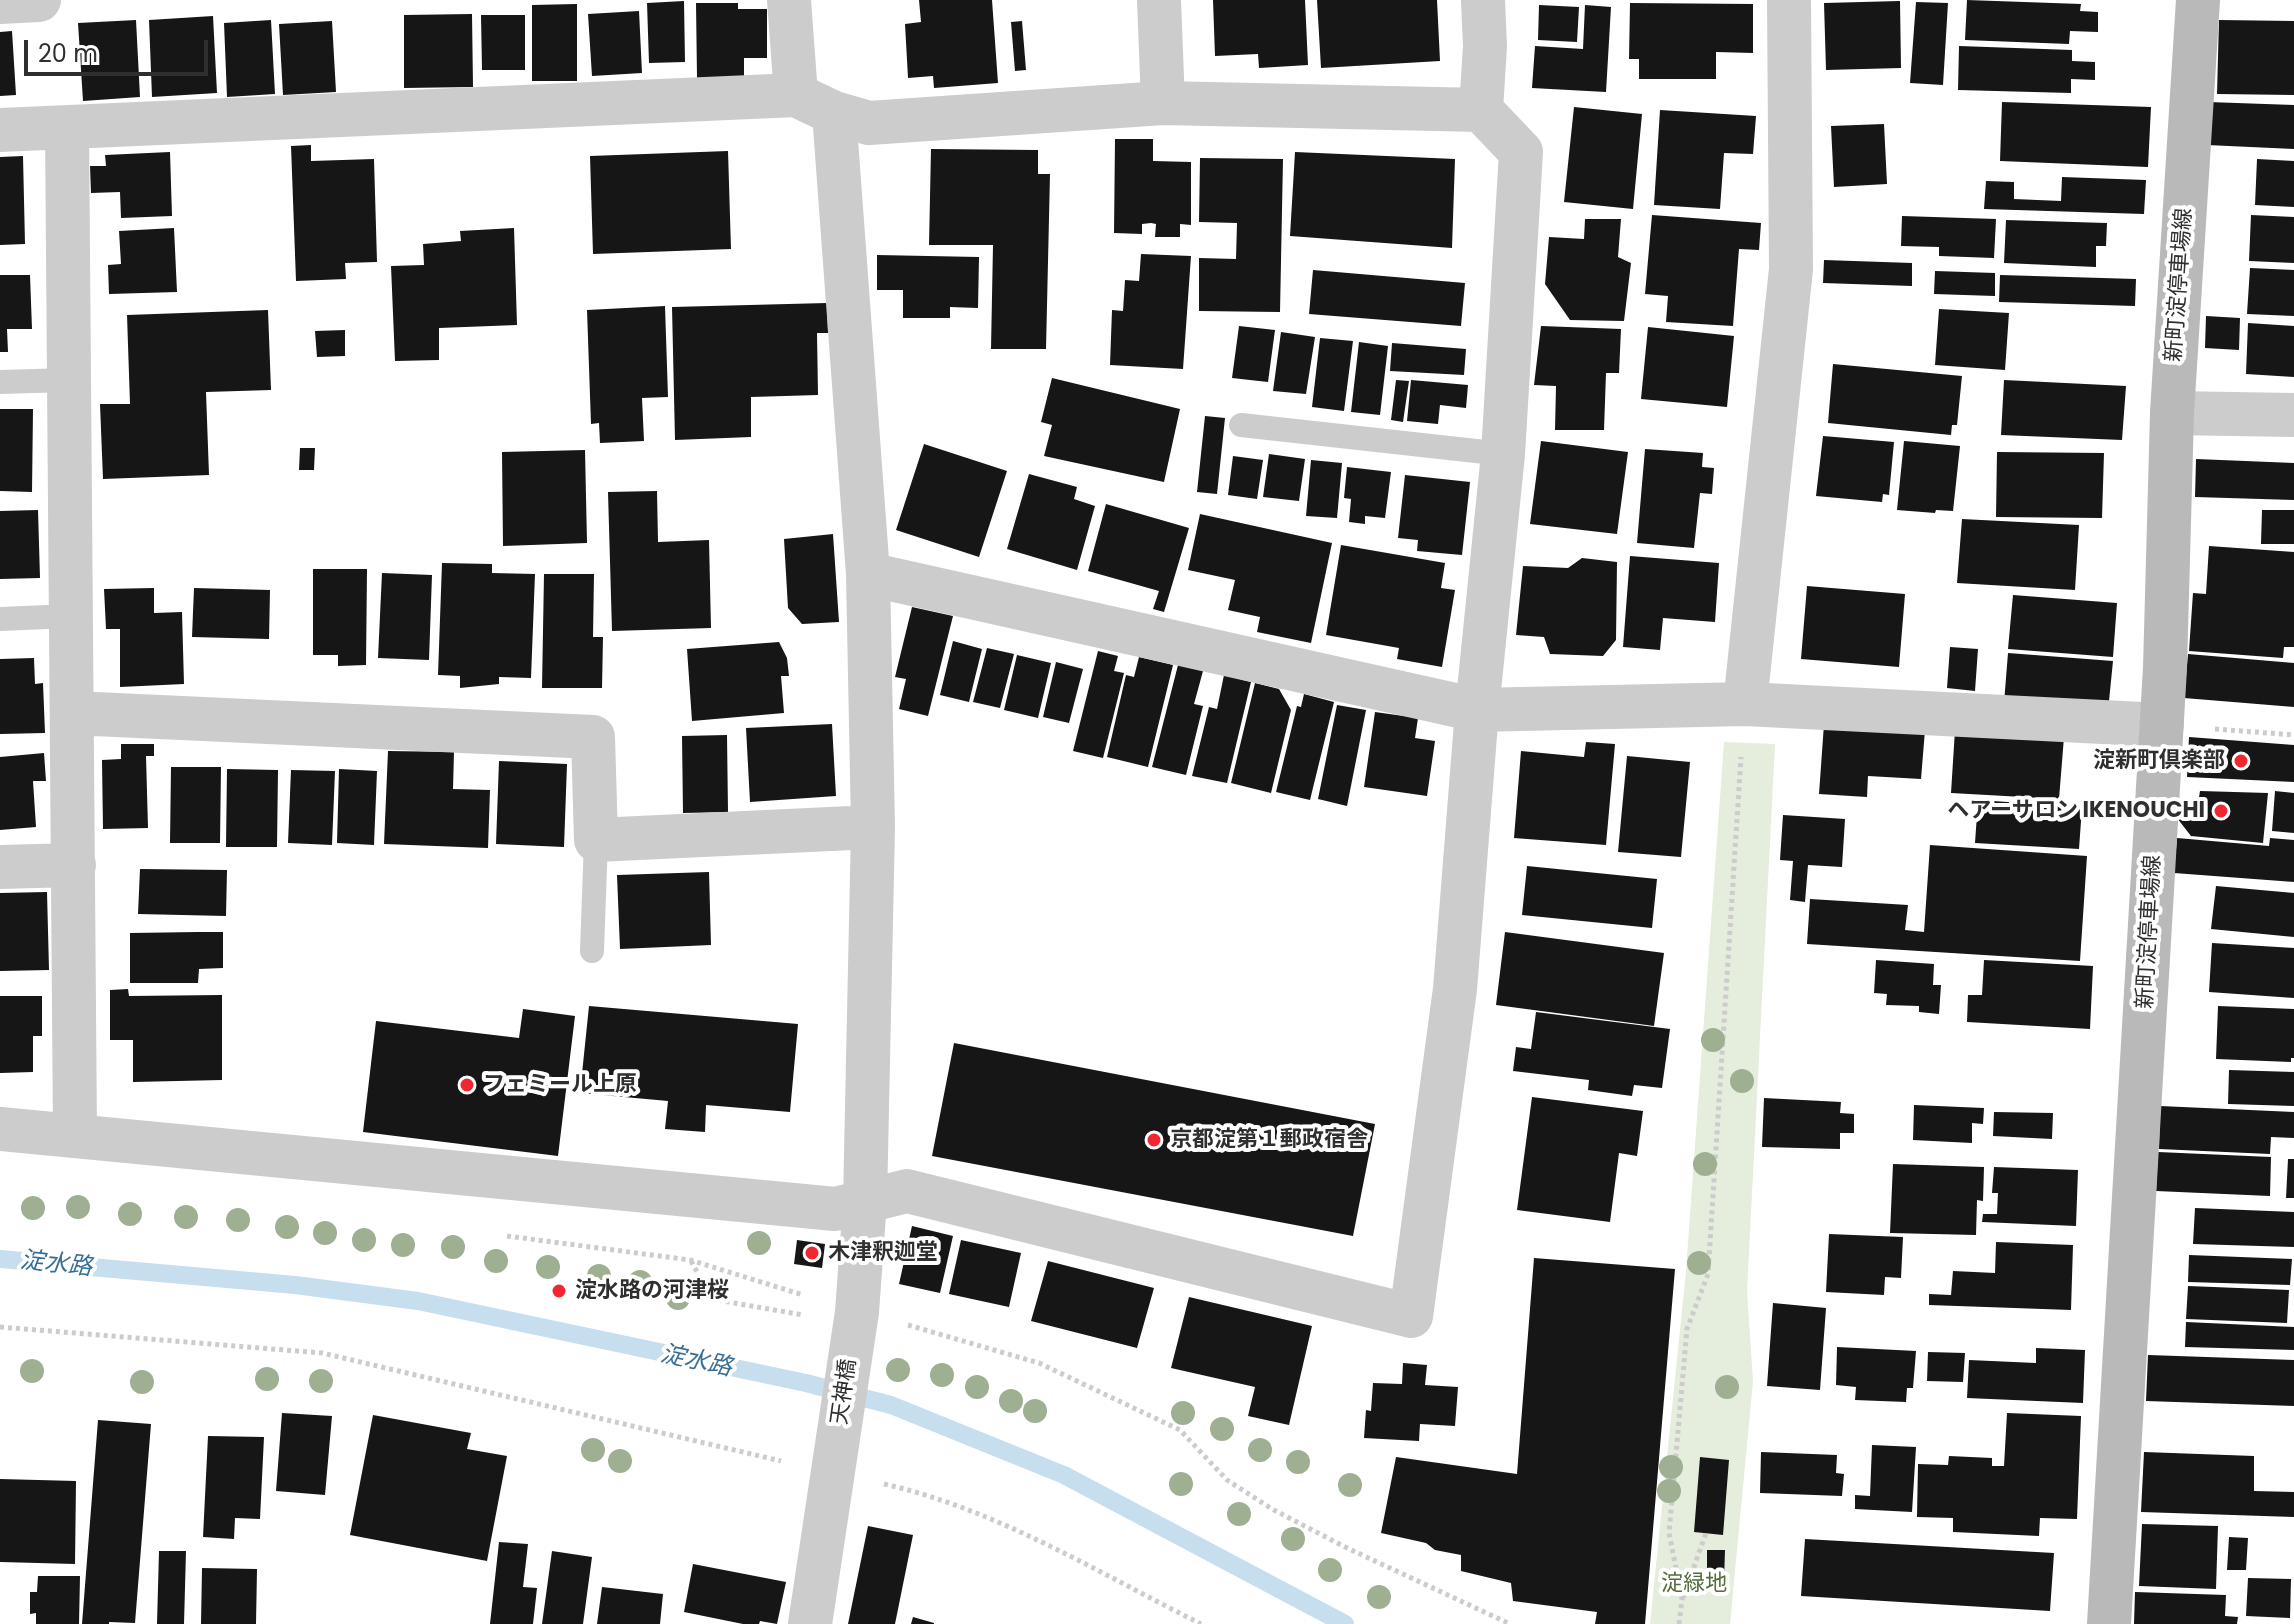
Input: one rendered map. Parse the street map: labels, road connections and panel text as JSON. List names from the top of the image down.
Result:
{
  "streets": {
    "main road": ["新町淀停車場線"],
    "street": ["天神橋"]
  },
  "water": ["淀水路"],
  "parks": ["淀緑地"],
  "places": [
    "淀新町倶楽部",
    "ヘアーサロン IKENOUCHI",
    "フェミール上原",
    "京都淀第１郵政宿舎",
    "木津釈迦堂",
    "淀水路の河津桜"
  ],
  "scale_bar": "20 m"
}
